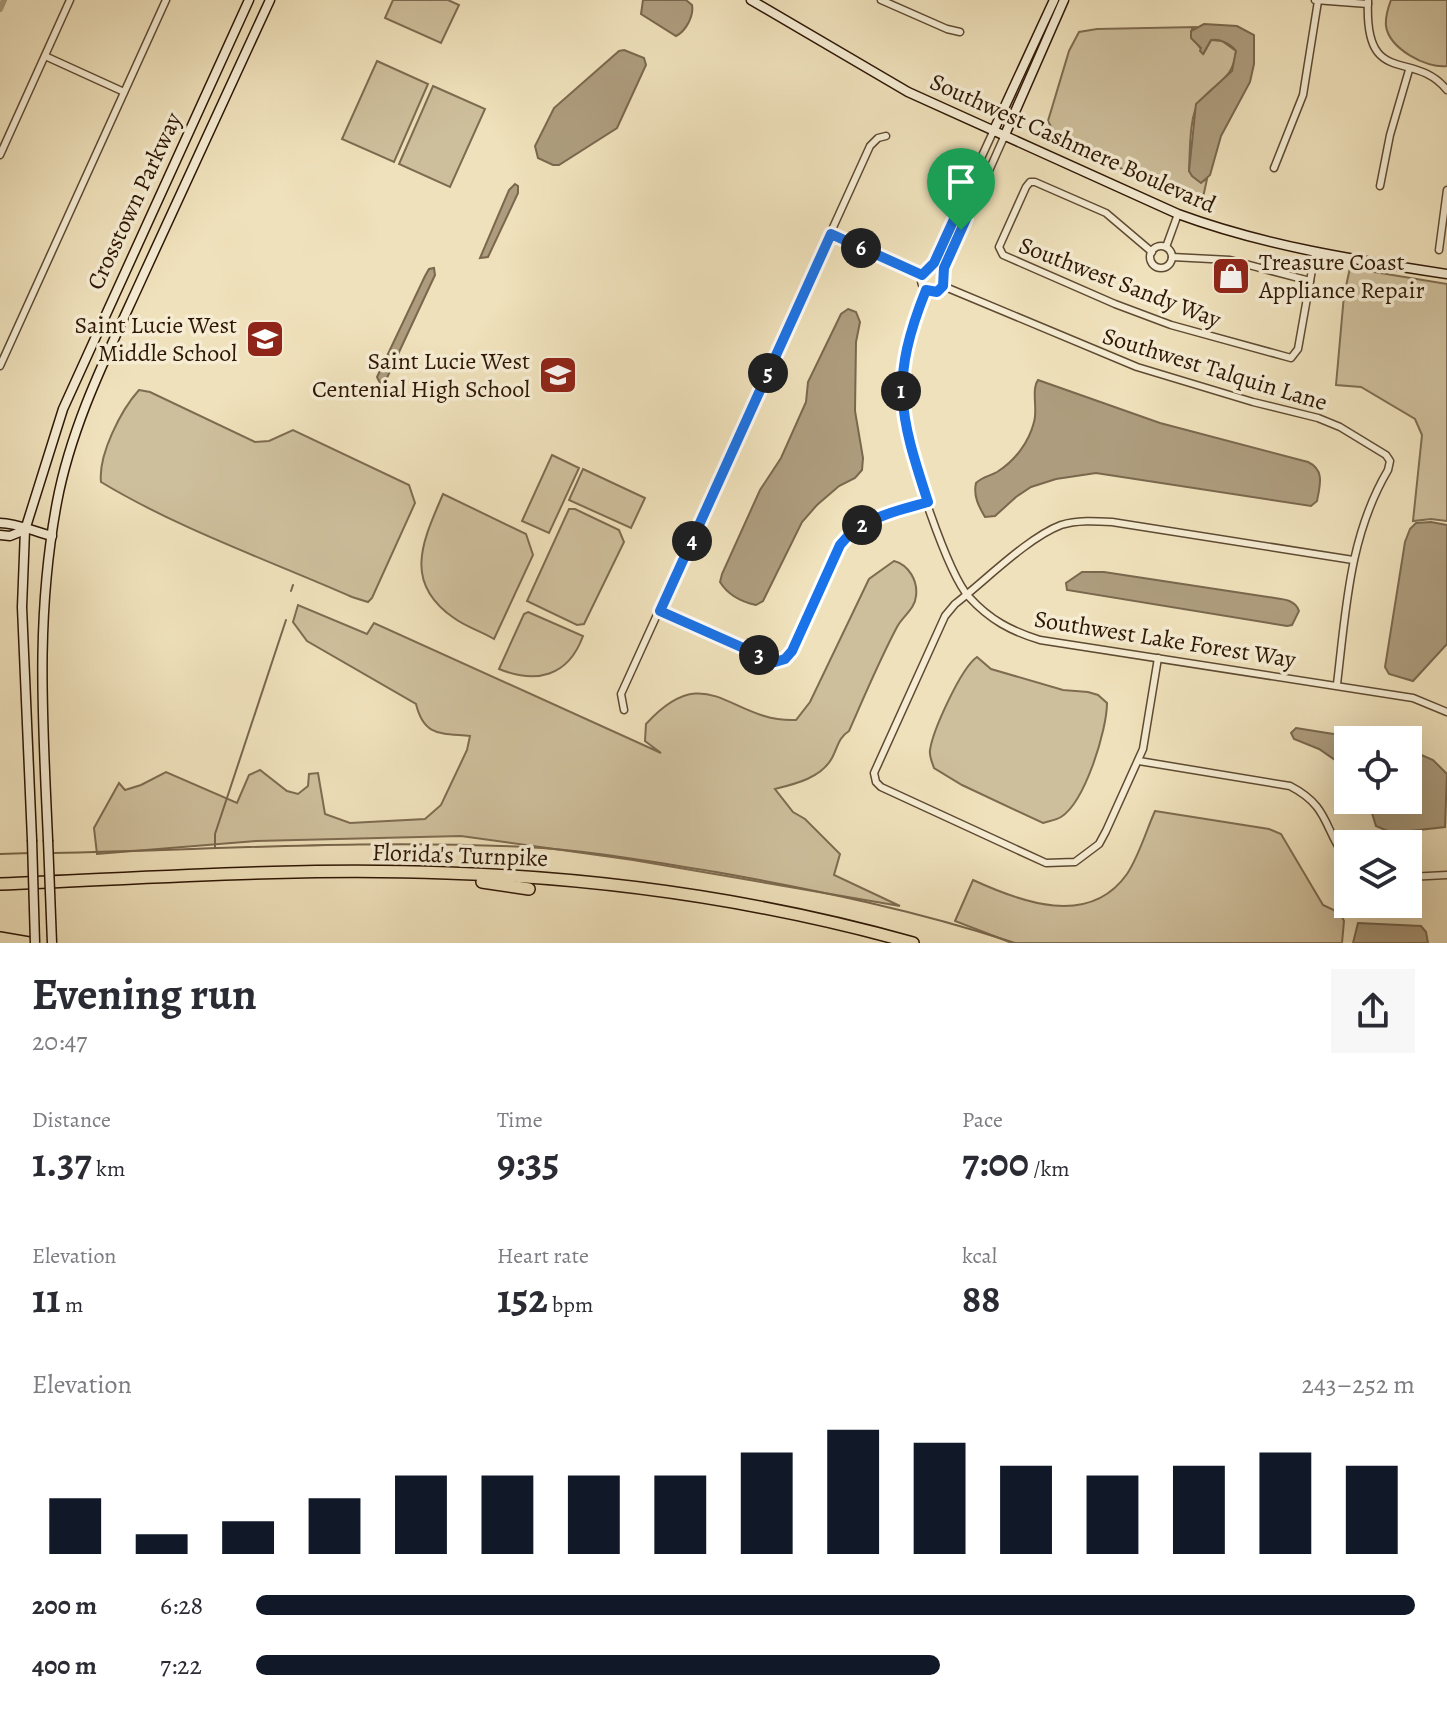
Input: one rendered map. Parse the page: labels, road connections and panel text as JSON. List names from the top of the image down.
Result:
{
  "streets": {
    "highway": ["Florida's Turnpike"],
    "main road": ["Southwest Cashmere Boulevard", "Crosstown Parkway"],
    "street": ["Southwest Sandy Way", "Southwest Talquin Lane", "Southwest Lake Forest Way"]
  },
  "crossings": [
    ["Southwest Cashmere Boulevard", "Southwest Sandy Way"],
    ["Southwest Talquin Lane", "Southwest Lake Forest Way"]
  ],
  "places": {
    "shop": ["Treasure Coast Appliance Repair"],
    "school or university": ["Saint Lucie West Middle School", "Saint Lucie West Centenial High School"]
  },
  "page": {
    "pins": [
      "6",
      "5",
      "1",
      "2",
      "4",
      "3"
    ],
    "heading": ["Evening run", "20:47"],
    "stats": [
      ["Distance", "1.37 km"],
      ["Time", "9:35"],
      ["Pace", "7:00 /km"],
      ["Elevation", "11 m"],
      ["Heart rate", "152 bpm"],
      ["kcal", "88"]
    ],
    "chart": ["Elevation", "243–252 m"],
    "list": [
      {
        "name": "200 m",
        "note": "6:28"
      },
      {
        "name": "400 m",
        "note": "7:22"
      }
    ]
  }
}
